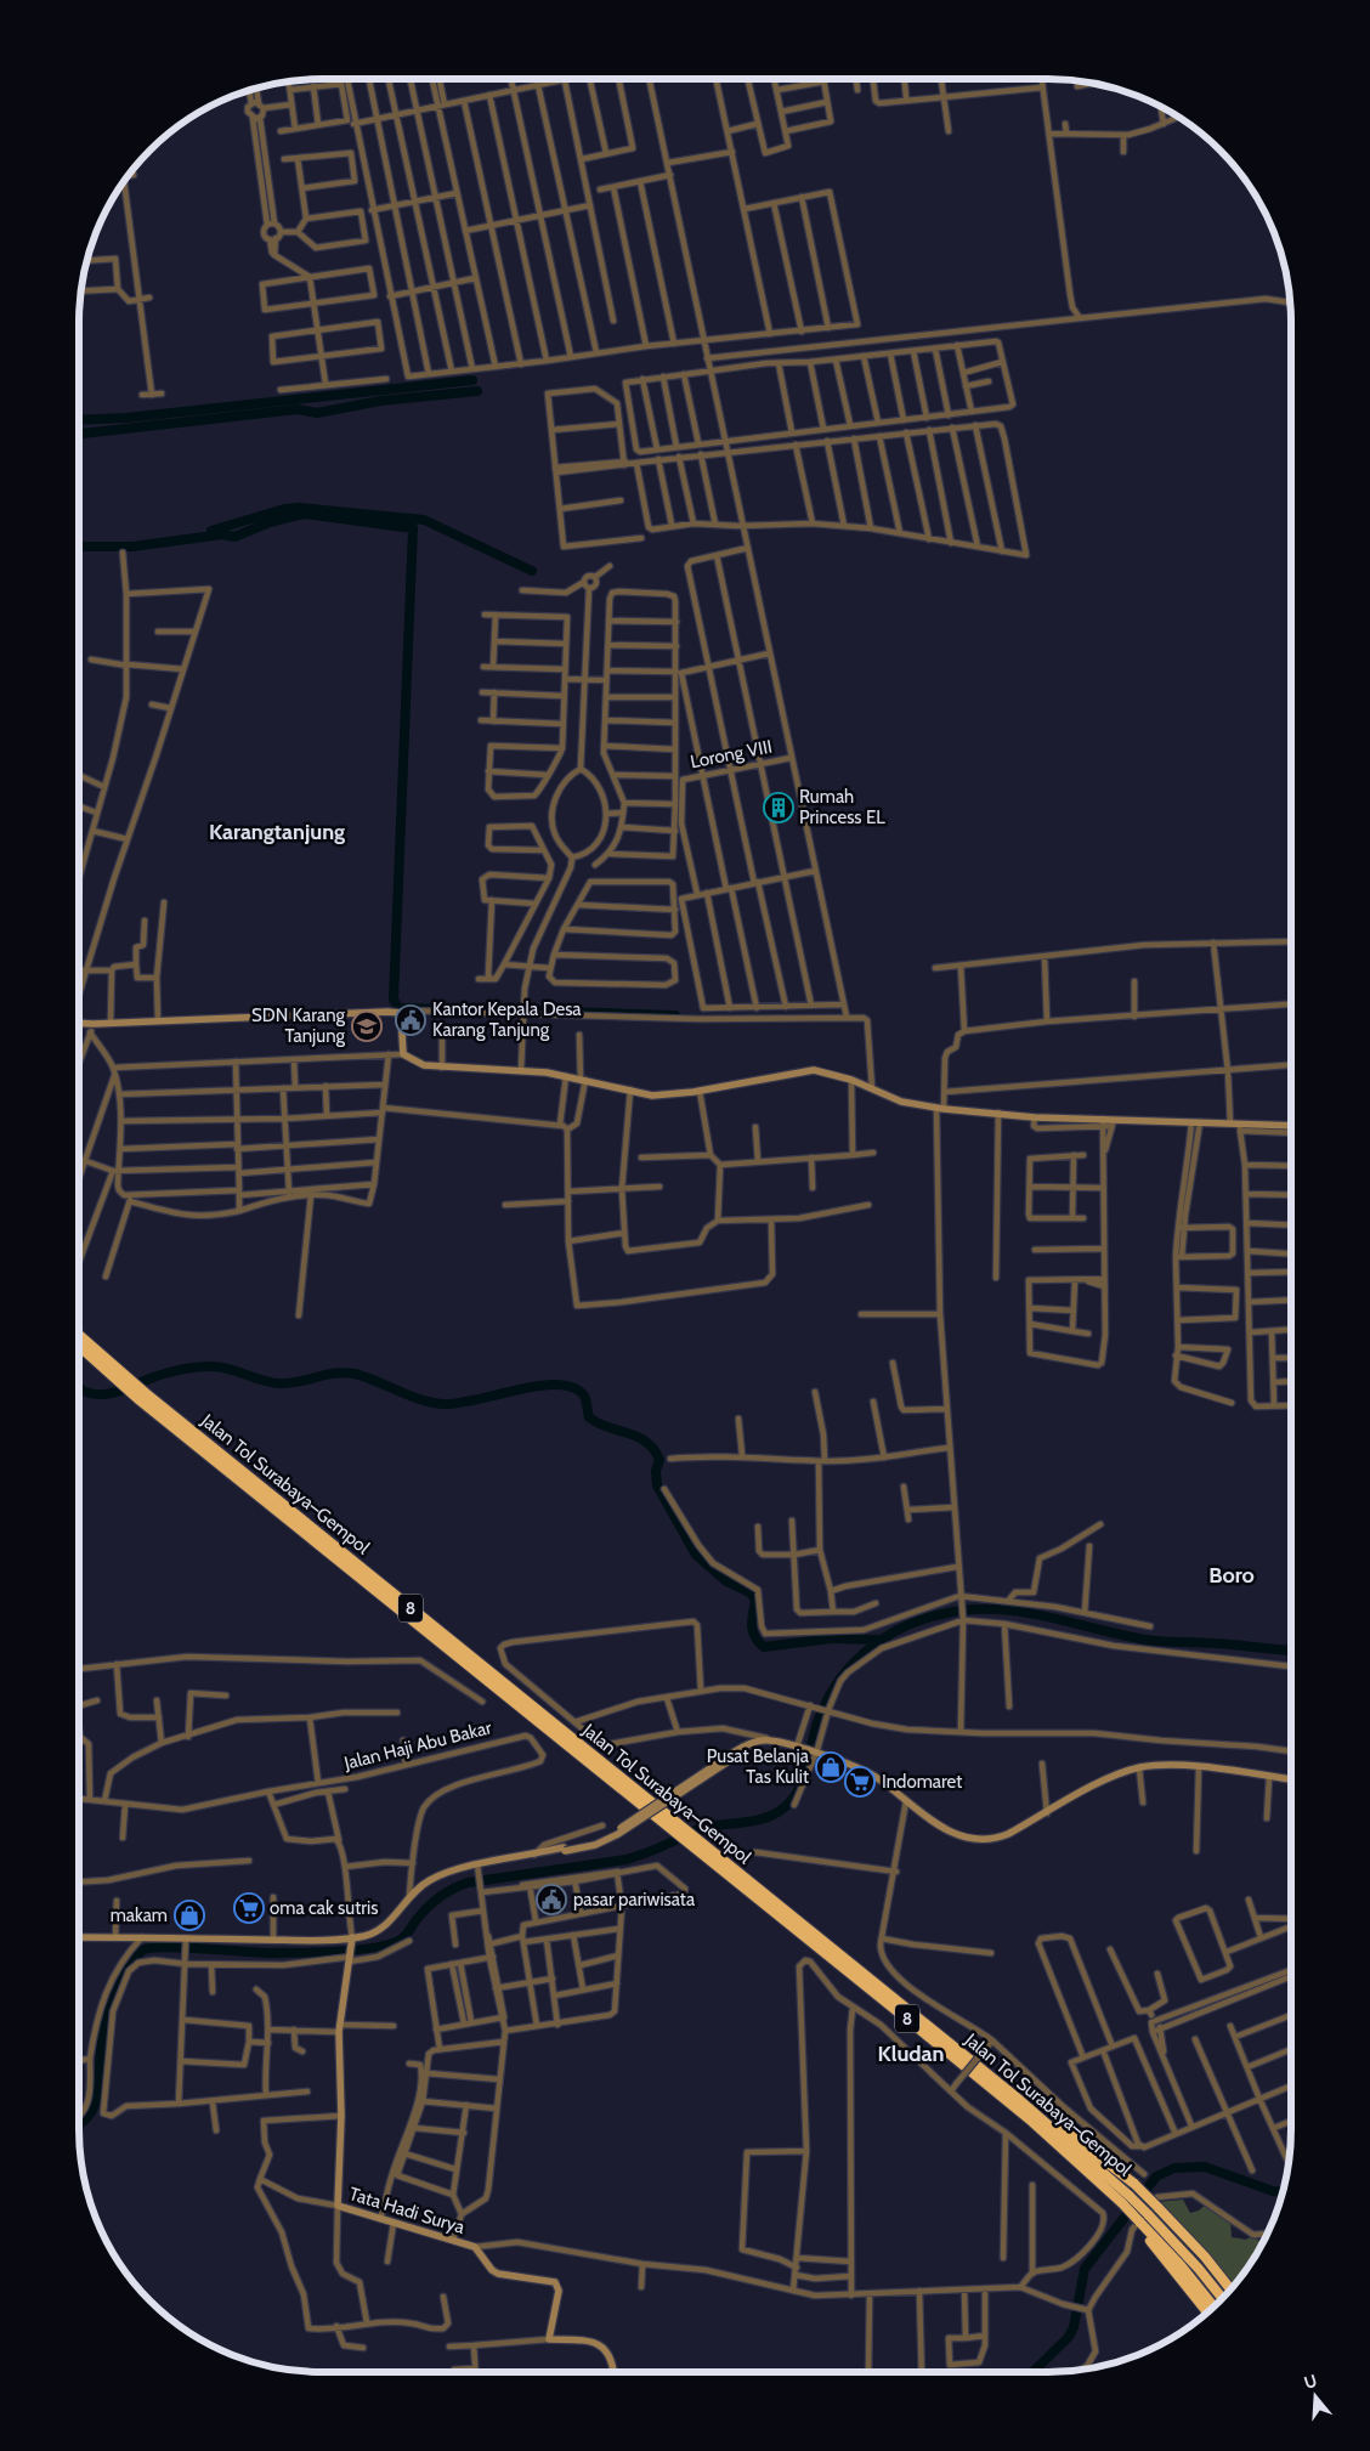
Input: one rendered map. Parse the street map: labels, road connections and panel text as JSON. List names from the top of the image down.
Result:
{
  "streets": {
    "highway": ["Jalan Tol Surabaya–Gempol", "8"],
    "street": ["Lorong VIII", "Jalan Haji Abu Bakar", "Tata Hadi Surya"]
  },
  "districts": ["Karangtanjung", "Boro", "Kludan"],
  "places": {
    "building": ["Rumah Princess EL"],
    "public building": ["Kantor Kepala Desa Karang Tanjung", "pasar pariwisata"],
    "school or university": ["SDN Karang Tanjung"],
    "shop": ["Pusat Belanja Tas Kulit", "makam"],
    "supermarket": ["Indomaret", "oma cak sutris"]
  },
  "north": "top"
}
